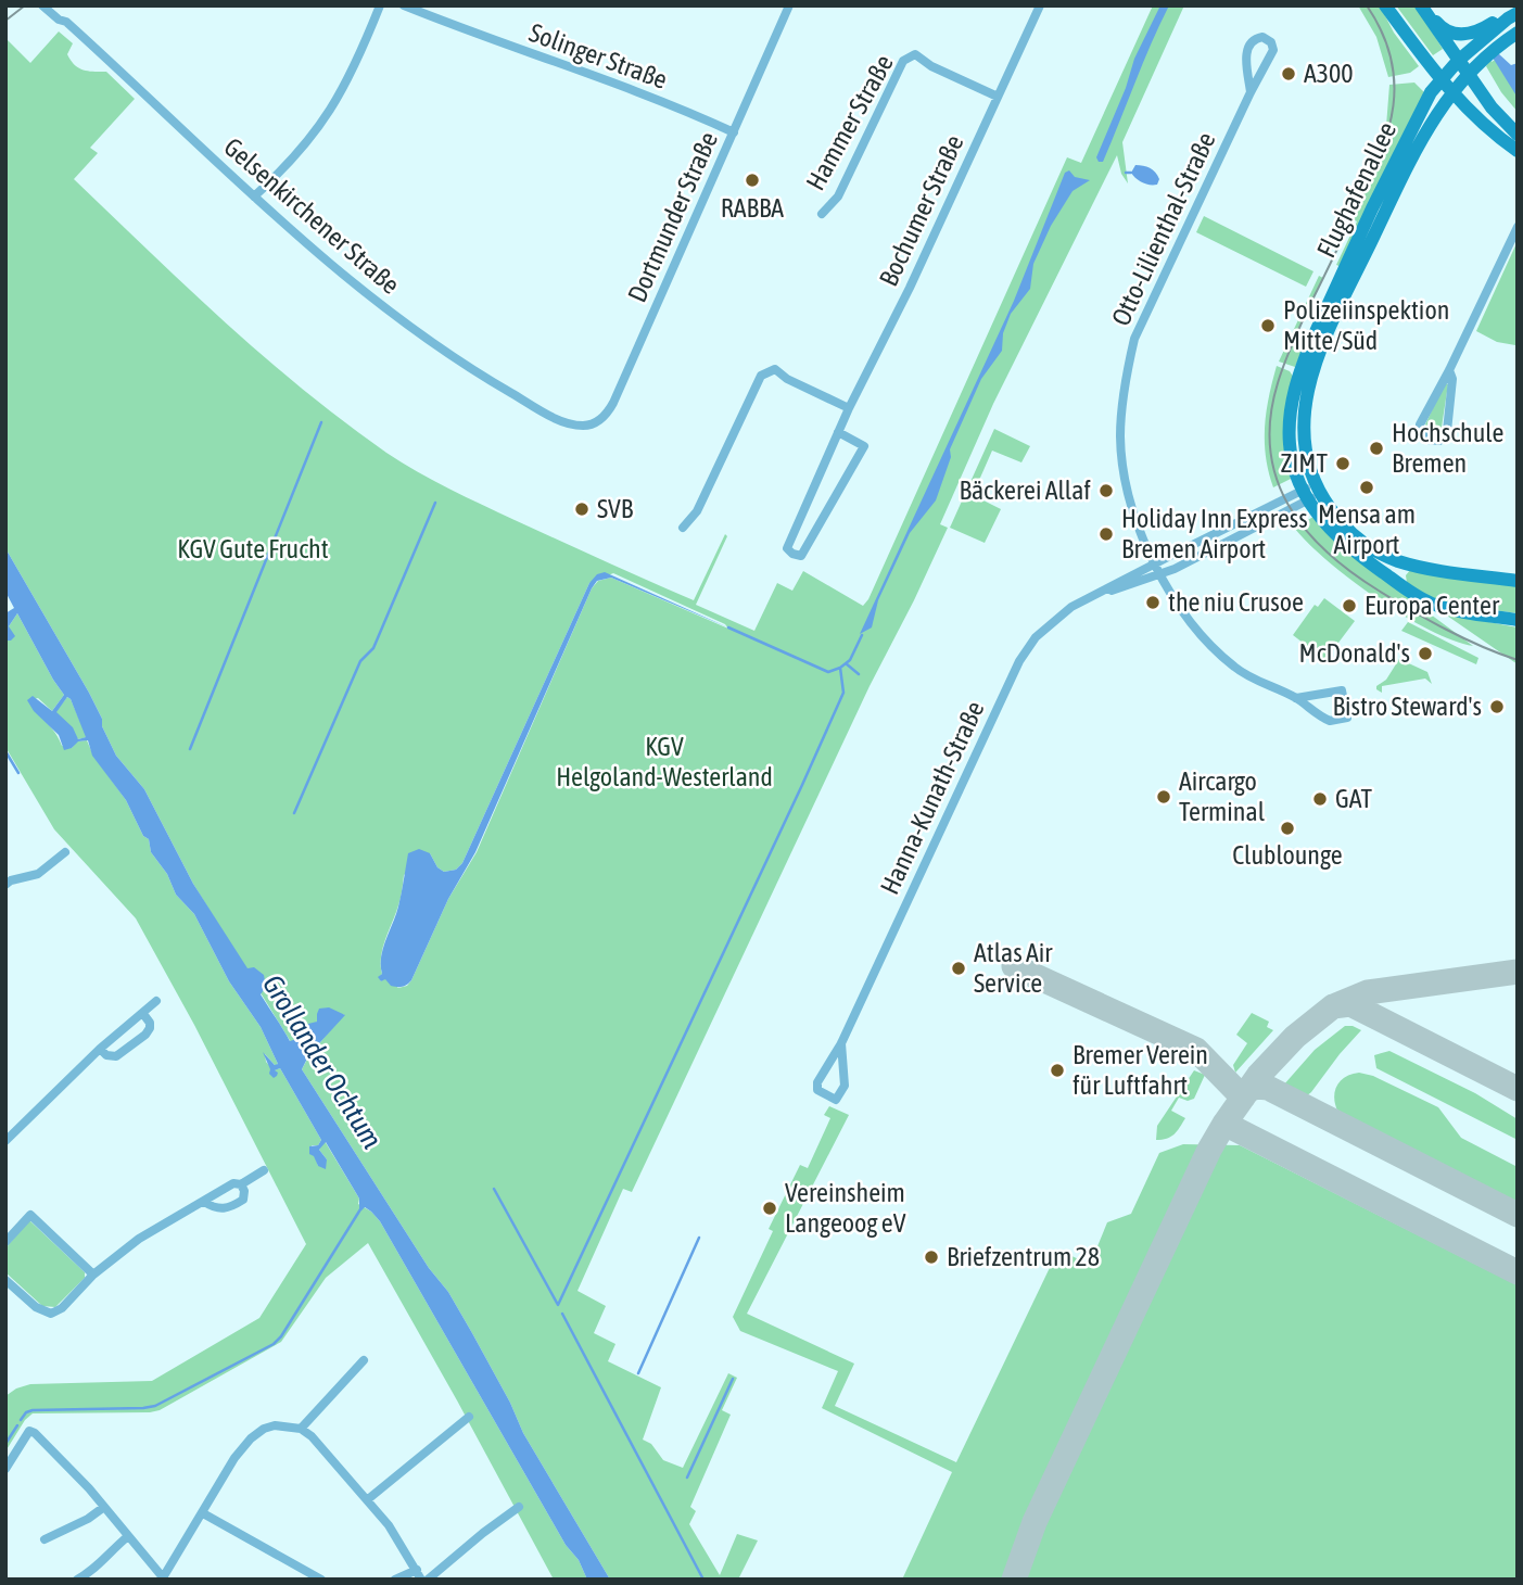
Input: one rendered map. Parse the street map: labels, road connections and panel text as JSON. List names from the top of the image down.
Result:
{
  "streets": {
    "main road": ["Flughafenallee"],
    "street": [
      "Solinger Straße",
      "Hammer Straße",
      "Bochumer Straße",
      "Gelsenkirchener Straße",
      "Dortmunder Straße",
      "Otto-Lilienthal-Straße",
      "Hanna-Kunath-Straße"
    ]
  },
  "crossings": [
    ["Solinger Straße", "Dortmunder Straße"],
    ["Hammer Straße", "Bochumer Straße"],
    ["Flughafenallee", "Hanna-Kunath-Straße"],
    ["Gelsenkirchener Straße", "Dortmunder Straße"],
    ["Otto-Lilienthal-Straße", "Hanna-Kunath-Straße"]
  ],
  "water": ["Grollander Ochtum"],
  "parks": ["KGV Gute Frucht", "KGV Helgoland-Westerland"],
  "places": [
    "A300",
    "RABBA",
    "Polizeiinspektion Mitte/Süd",
    "Hochschule Bremen",
    "ZIMT",
    "Mensa am Airport",
    "Bäckerei Allaf",
    "SVB",
    "Holiday Inn Express Bremen Airport",
    "the niu Crusoe",
    "Europa Center",
    "McDonald's",
    "Bistro Steward's",
    "Aircargo Terminal",
    "GAT",
    "Clublounge",
    "Atlas Air Service",
    "Bremer Verein für Luftfahrt",
    "Vereinsheim Langeoog eV",
    "Briefzentrum 28"
  ]
}
